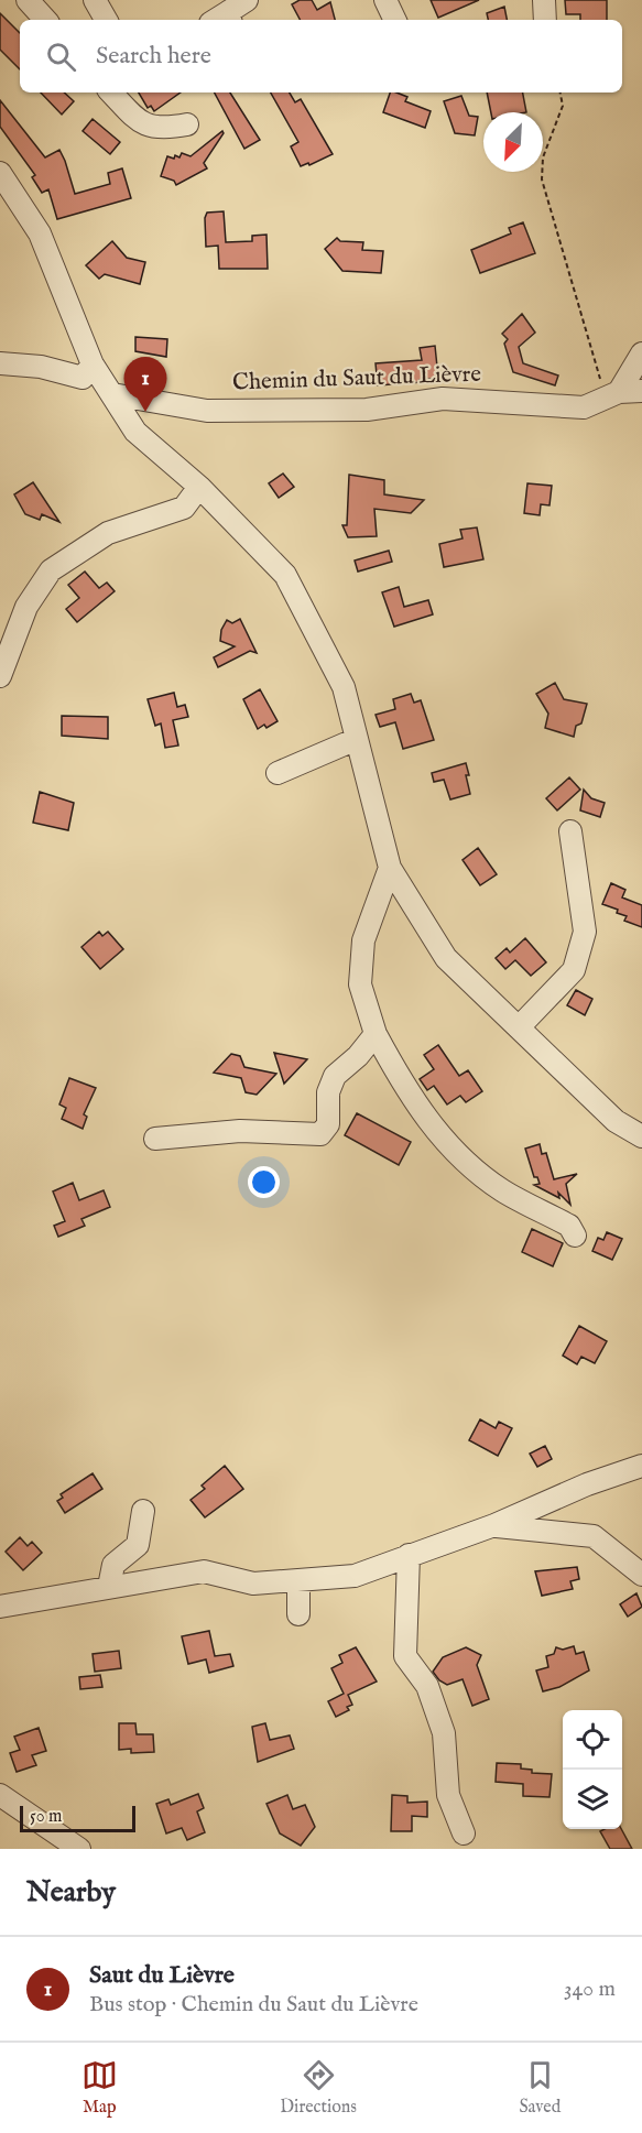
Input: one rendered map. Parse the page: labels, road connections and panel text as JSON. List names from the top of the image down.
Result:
{
  "streets": {
    "street": ["Chemin du Saut du Lièvre"]
  },
  "scale_bar": "50 m",
  "north": "bottom left",
  "page": {
    "search": "Search here",
    "pins": "1",
    "scale": "50 m",
    "heading": "Nearby",
    "list": [
      {
        "mark": "1",
        "name": "Saut du Lièvre",
        "note": "Bus stop · Chemin du Saut du Lièvre",
        "value": "340 m"
      }
    ],
    "nav": ["Map", "Directions", "Saved"]
  }
}
